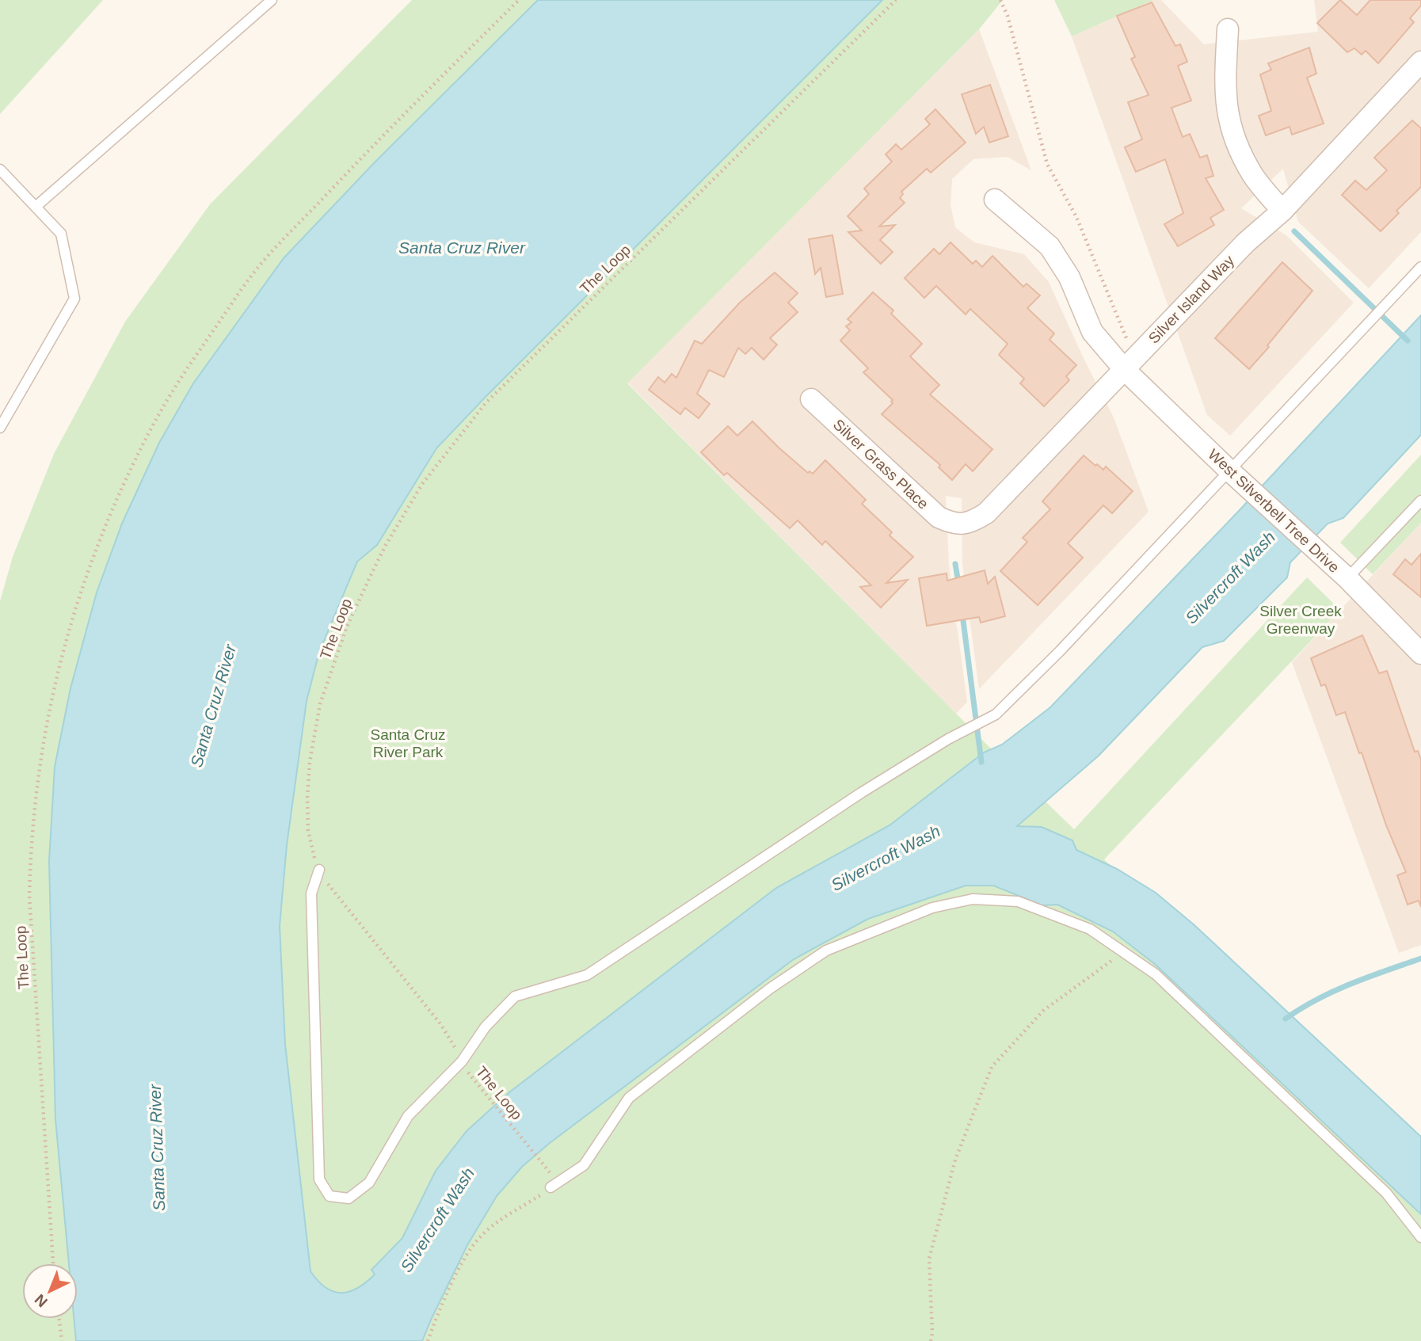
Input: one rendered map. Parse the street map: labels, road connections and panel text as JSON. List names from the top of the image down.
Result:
{
  "streets": {
    "street": ["Silver Island Way", "Silver Grass Place", "West Silverbell Tree Drive"],
    "path": ["The Loop"]
  },
  "crossings": [
    ["Silver Island Way", "Silver Grass Place"],
    ["Silver Island Way", "West Silverbell Tree Drive"]
  ],
  "water": ["Santa Cruz River", "Silvercroft Wash"],
  "parks": ["Silver Creek Greenway", "Santa Cruz River Park"],
  "north": "bottom left"
}
